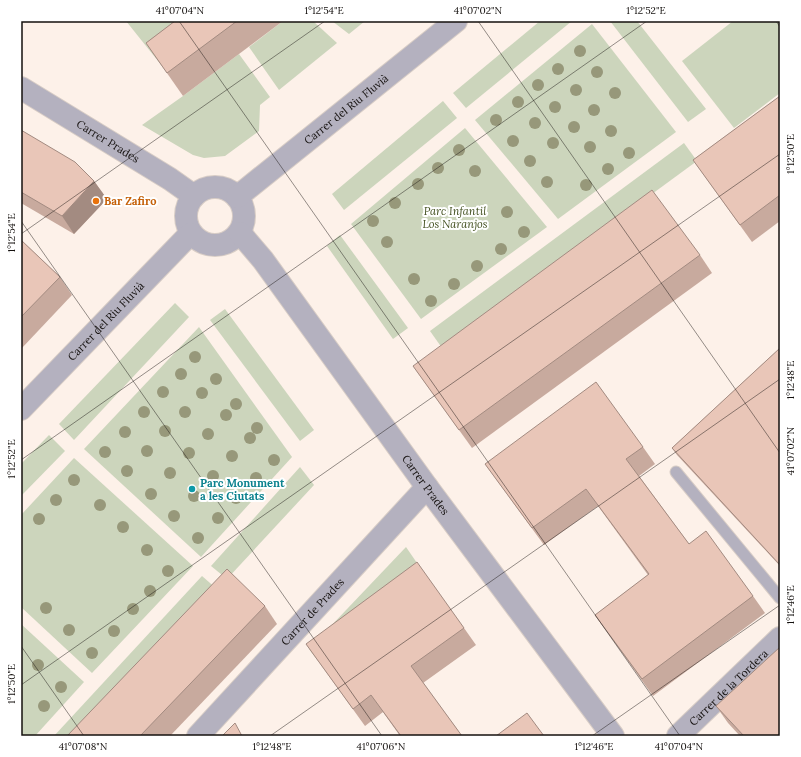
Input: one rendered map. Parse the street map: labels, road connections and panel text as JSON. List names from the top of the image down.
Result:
{
  "streets": {
    "street": [
      "Carrer del Riu Fluvià",
      "Carrer Prades",
      "Carrer de Prades",
      "Carrer de la Tordera"
    ]
  },
  "crossings": [
    ["Carrer del Riu Fluvià", "Carrer Prades"],
    ["Carrer Prades", "Carrer de Prades"]
  ],
  "parks": ["Parc Infantil Los Naranjos"],
  "places": ["Bar Zafiro", "Parc Monument a les Ciutats"],
  "coordinates": [
    "41°07'04\"N",
    "1°12'54\"E",
    "41°07'02\"N",
    "1°12'52\"E",
    "1°12'50\"E",
    "1°12'48\"E",
    "1°12'46\"E",
    "41°07'08\"N",
    "41°07'06\"N"
  ]
}
